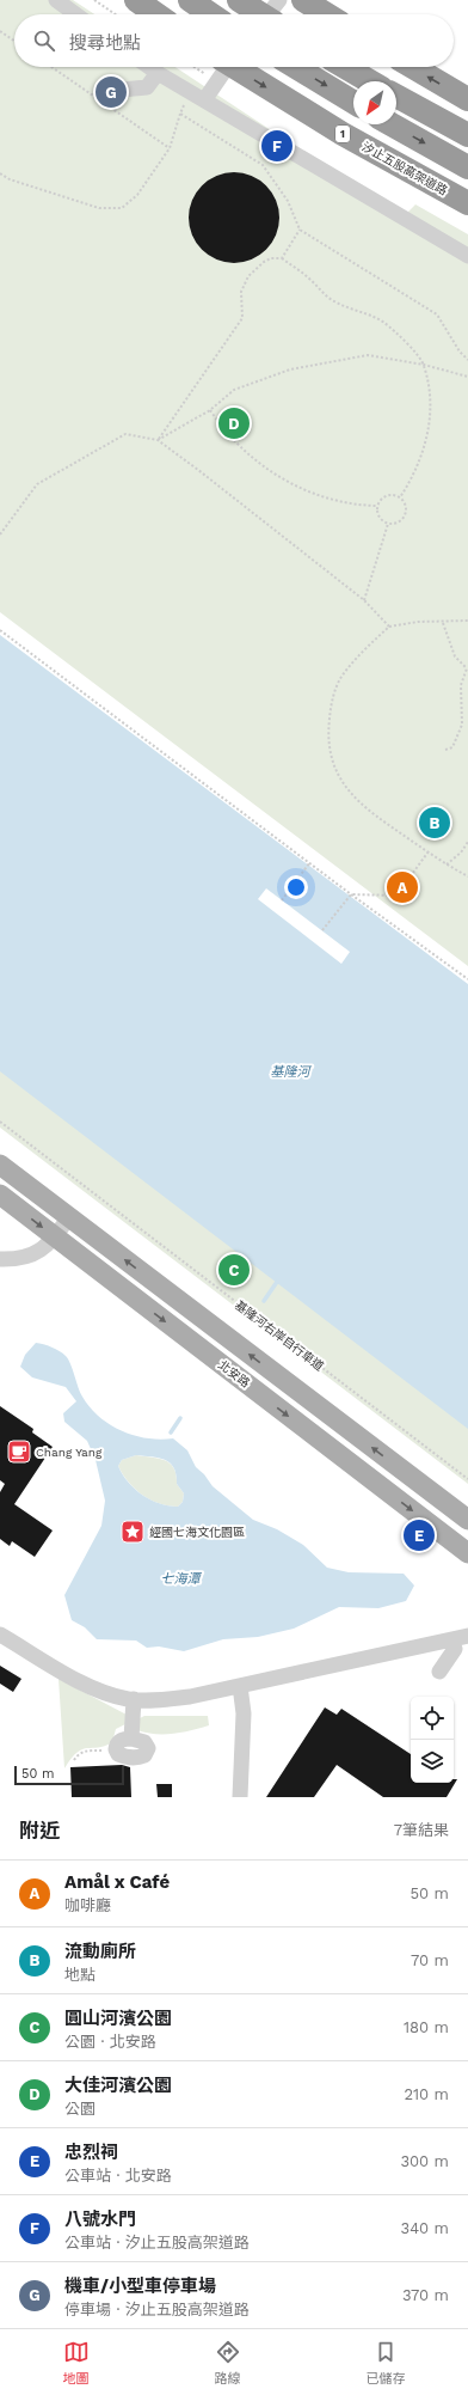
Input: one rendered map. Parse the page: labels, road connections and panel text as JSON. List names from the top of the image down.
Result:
{
  "streets": {
    "highway": ["1", "汐止五股高架道路"],
    "main road": ["北安路"],
    "path": ["基隆河右岸自行車道"]
  },
  "water": ["基隆河", "七海潭"],
  "places": {
    "cafe": ["Chang Yang"],
    "place": ["經國七海文化園區"]
  },
  "scale_bar": "50 m",
  "north": "bottom left",
  "page": {
    "search": "搜尋地點",
    "pins": [
      "G",
      "F",
      "D",
      "B",
      "A",
      "C",
      "E"
    ],
    "scale": "50 m",
    "heading": ["附近", "7筆結果"],
    "list": [
      {
        "mark": "A",
        "name": "Amål x Café",
        "note": "咖啡廳",
        "value": "50 m"
      },
      {
        "mark": "B",
        "name": "流動廁所",
        "note": "地點",
        "value": "70 m"
      },
      {
        "mark": "C",
        "name": "圓山河濱公園",
        "note": "公園 · 北安路",
        "value": "180 m"
      },
      {
        "mark": "D",
        "name": "大佳河濱公園",
        "note": "公園",
        "value": "210 m"
      },
      {
        "mark": "E",
        "name": "忠烈祠",
        "note": "公車站 · 北安路",
        "value": "300 m"
      },
      {
        "mark": "F",
        "name": "八號水門",
        "note": "公車站 · 汐止五股高架道路",
        "value": "340 m"
      },
      {
        "mark": "G",
        "name": "機車/小型車停車場",
        "note": "停車場 · 汐止五股高架道路",
        "value": "370 m"
      }
    ],
    "nav": ["地圖", "路線", "已儲存"]
  }
}
